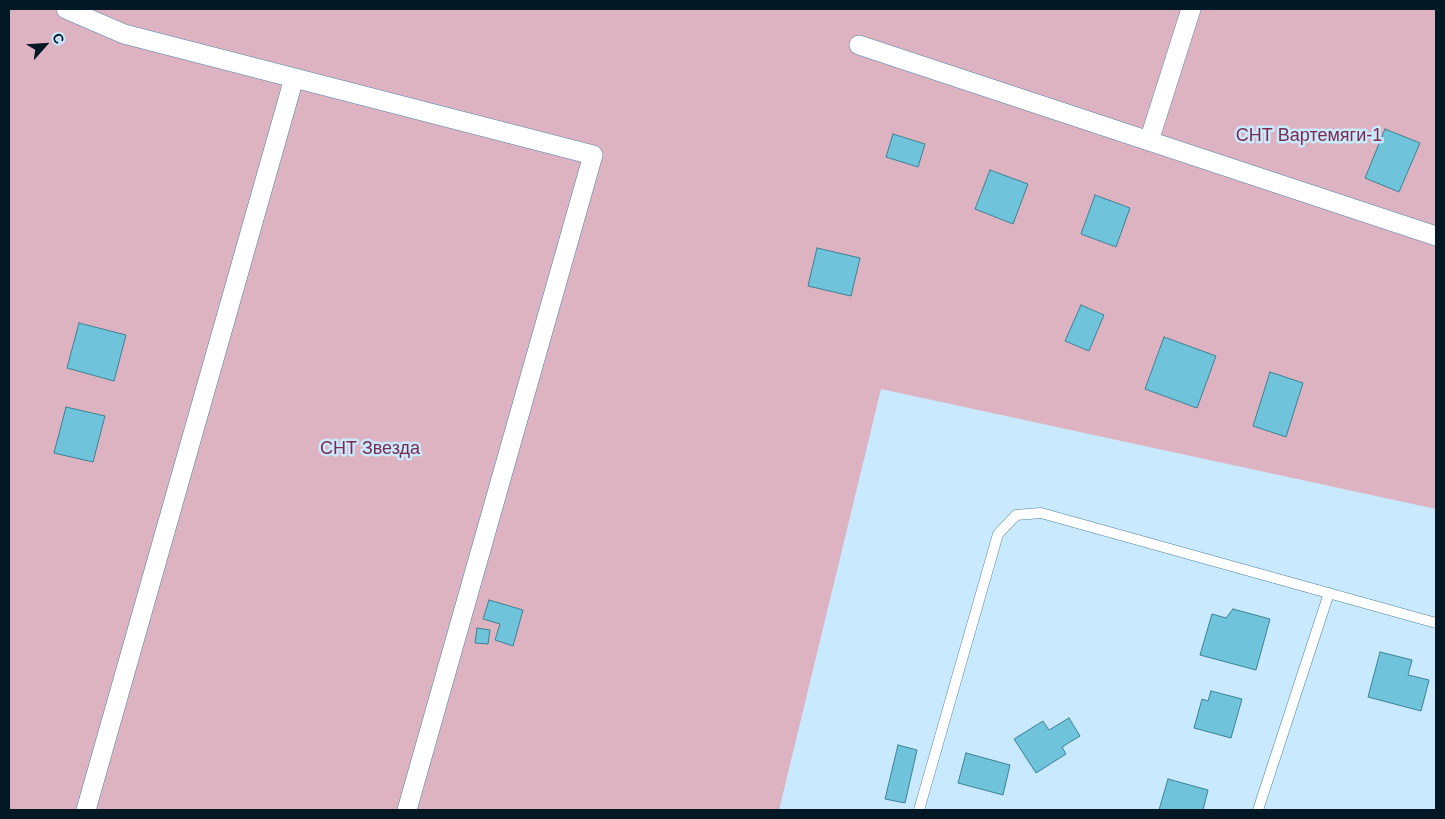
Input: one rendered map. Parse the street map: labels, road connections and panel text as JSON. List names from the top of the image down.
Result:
{
  "parks": ["СНТ Вартемяги-1", "СНТ Звезда"],
  "north": "top right"
}
